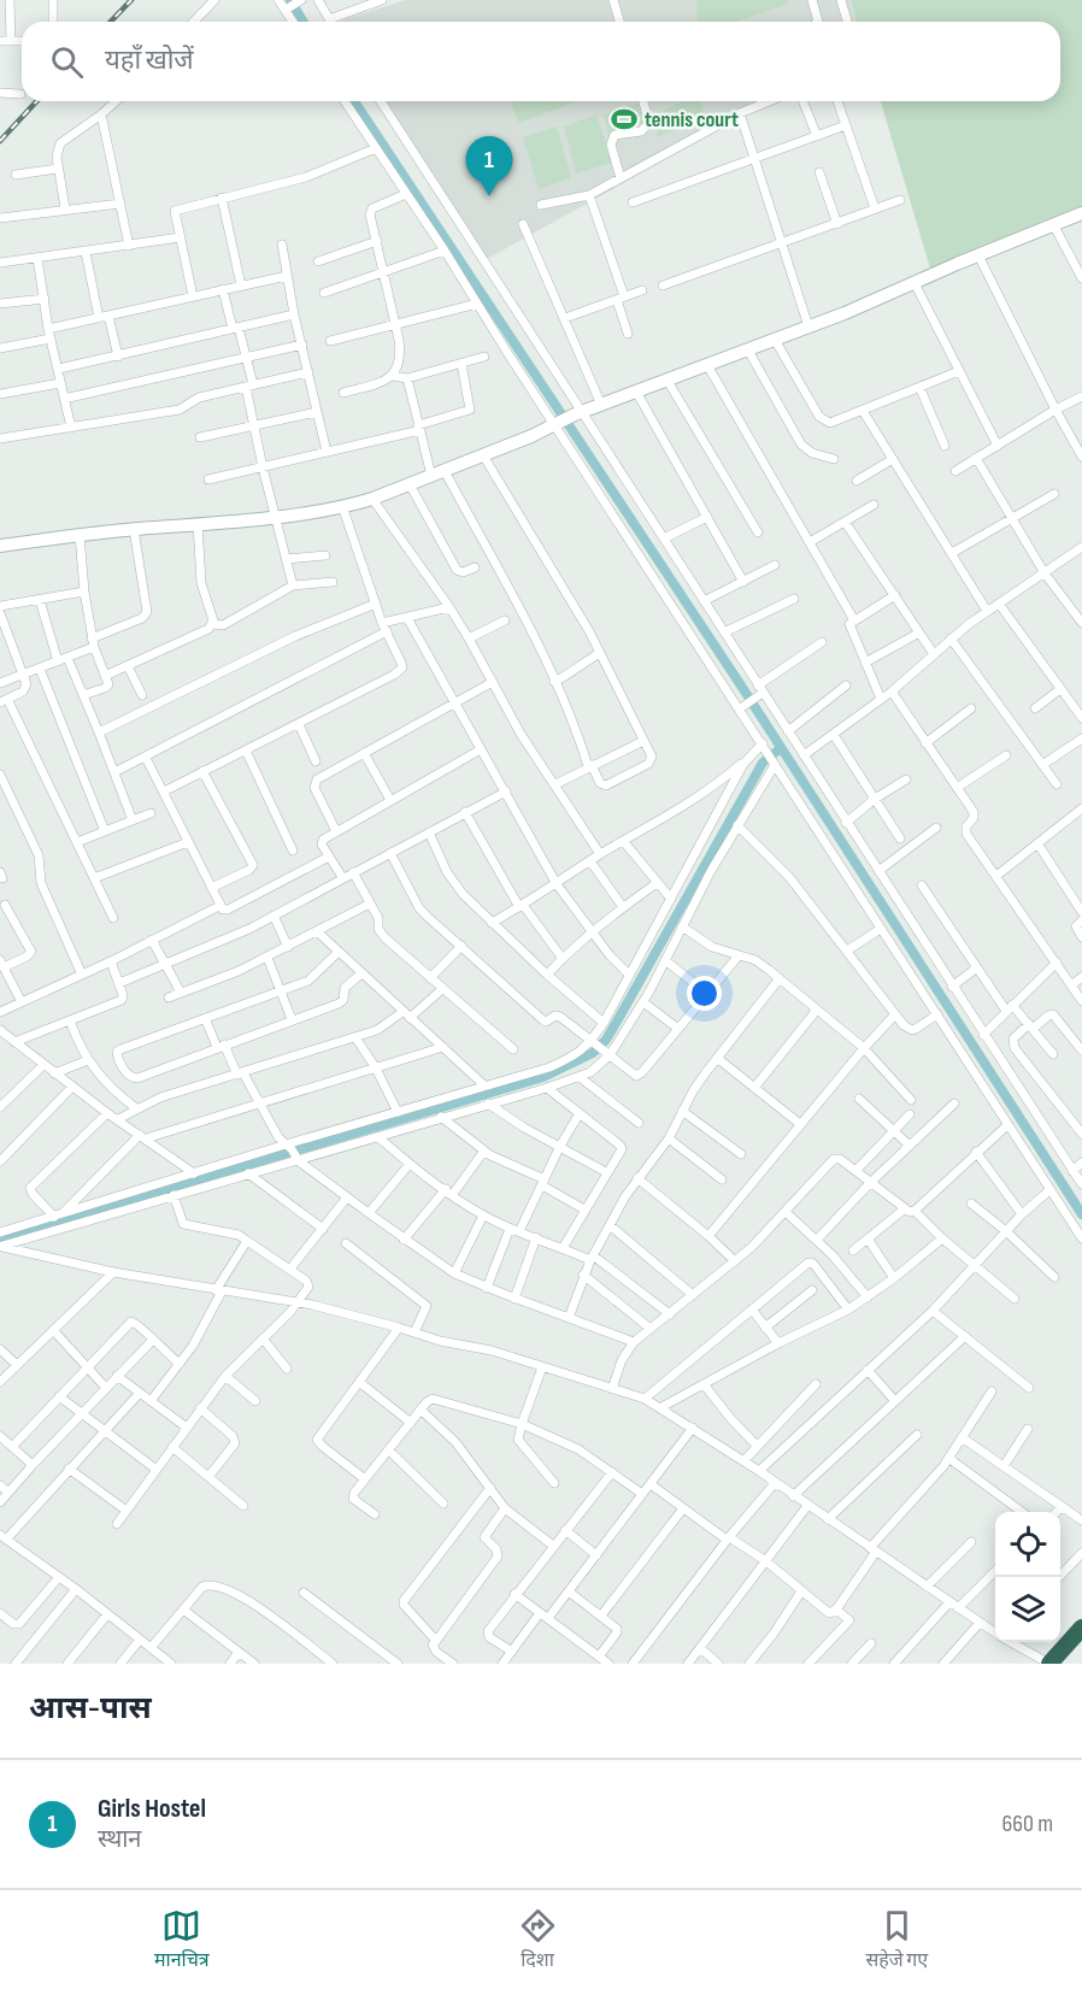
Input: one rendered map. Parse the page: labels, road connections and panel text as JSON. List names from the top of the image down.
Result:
{
  "places": {
    "sports": ["tennis court"]
  },
  "page": {
    "search": "यहाँ खोजें",
    "pins": "1",
    "heading": "आस-पास",
    "list": [
      {
        "mark": "1",
        "name": "Girls Hostel",
        "note": "स्थान",
        "value": "660 m"
      }
    ],
    "nav": ["मानचित्र", "दिशा", "सहेजे गए"]
  }
}
